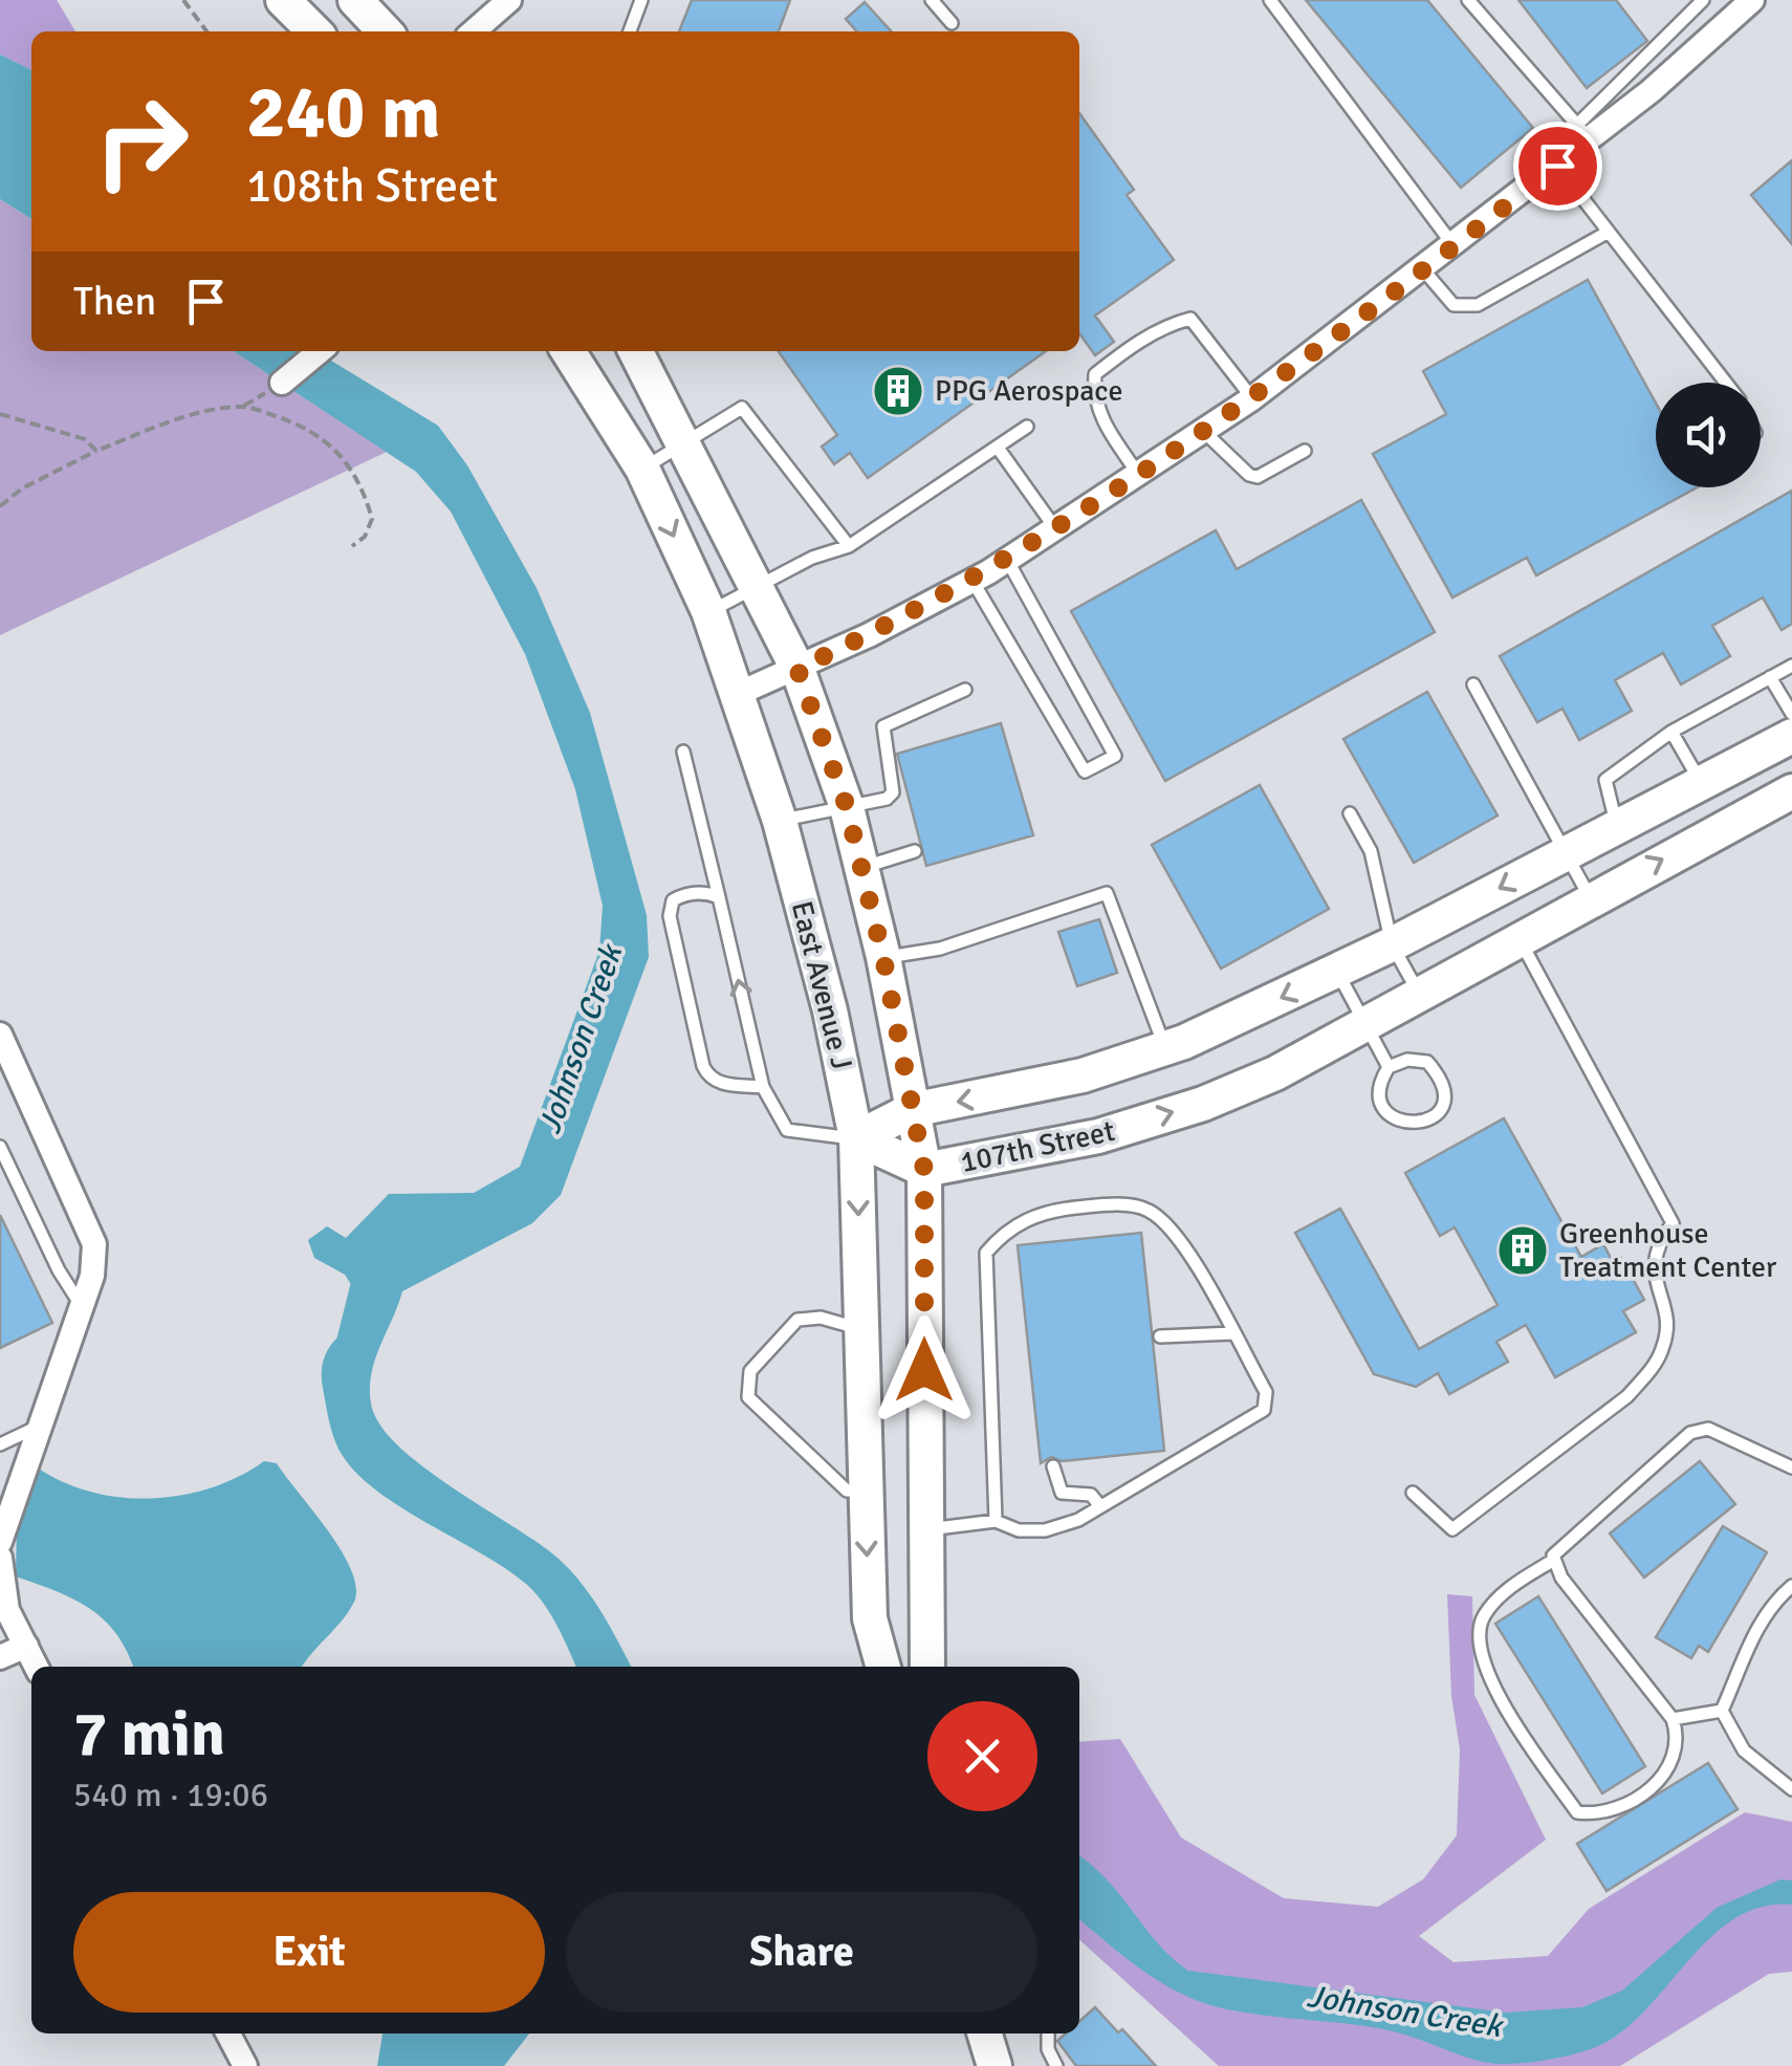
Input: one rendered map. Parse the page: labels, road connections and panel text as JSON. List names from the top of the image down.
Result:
{
  "streets": {
    "street": ["East Avenue J", "107th Street"]
  },
  "crossings": [
    ["East Avenue J", "107th Street"]
  ],
  "water": ["Johnson Creek"],
  "places": {
    "building": ["PPG Aerospace", "Greenhouse Treatment Center"]
  },
  "page": {
    "turn": ["240 m", "108th Street"],
    "then": "Then",
    "heading": ["7 min", "540 m · 19:06"],
    "buttons": ["Exit", "Share"]
  }
}
